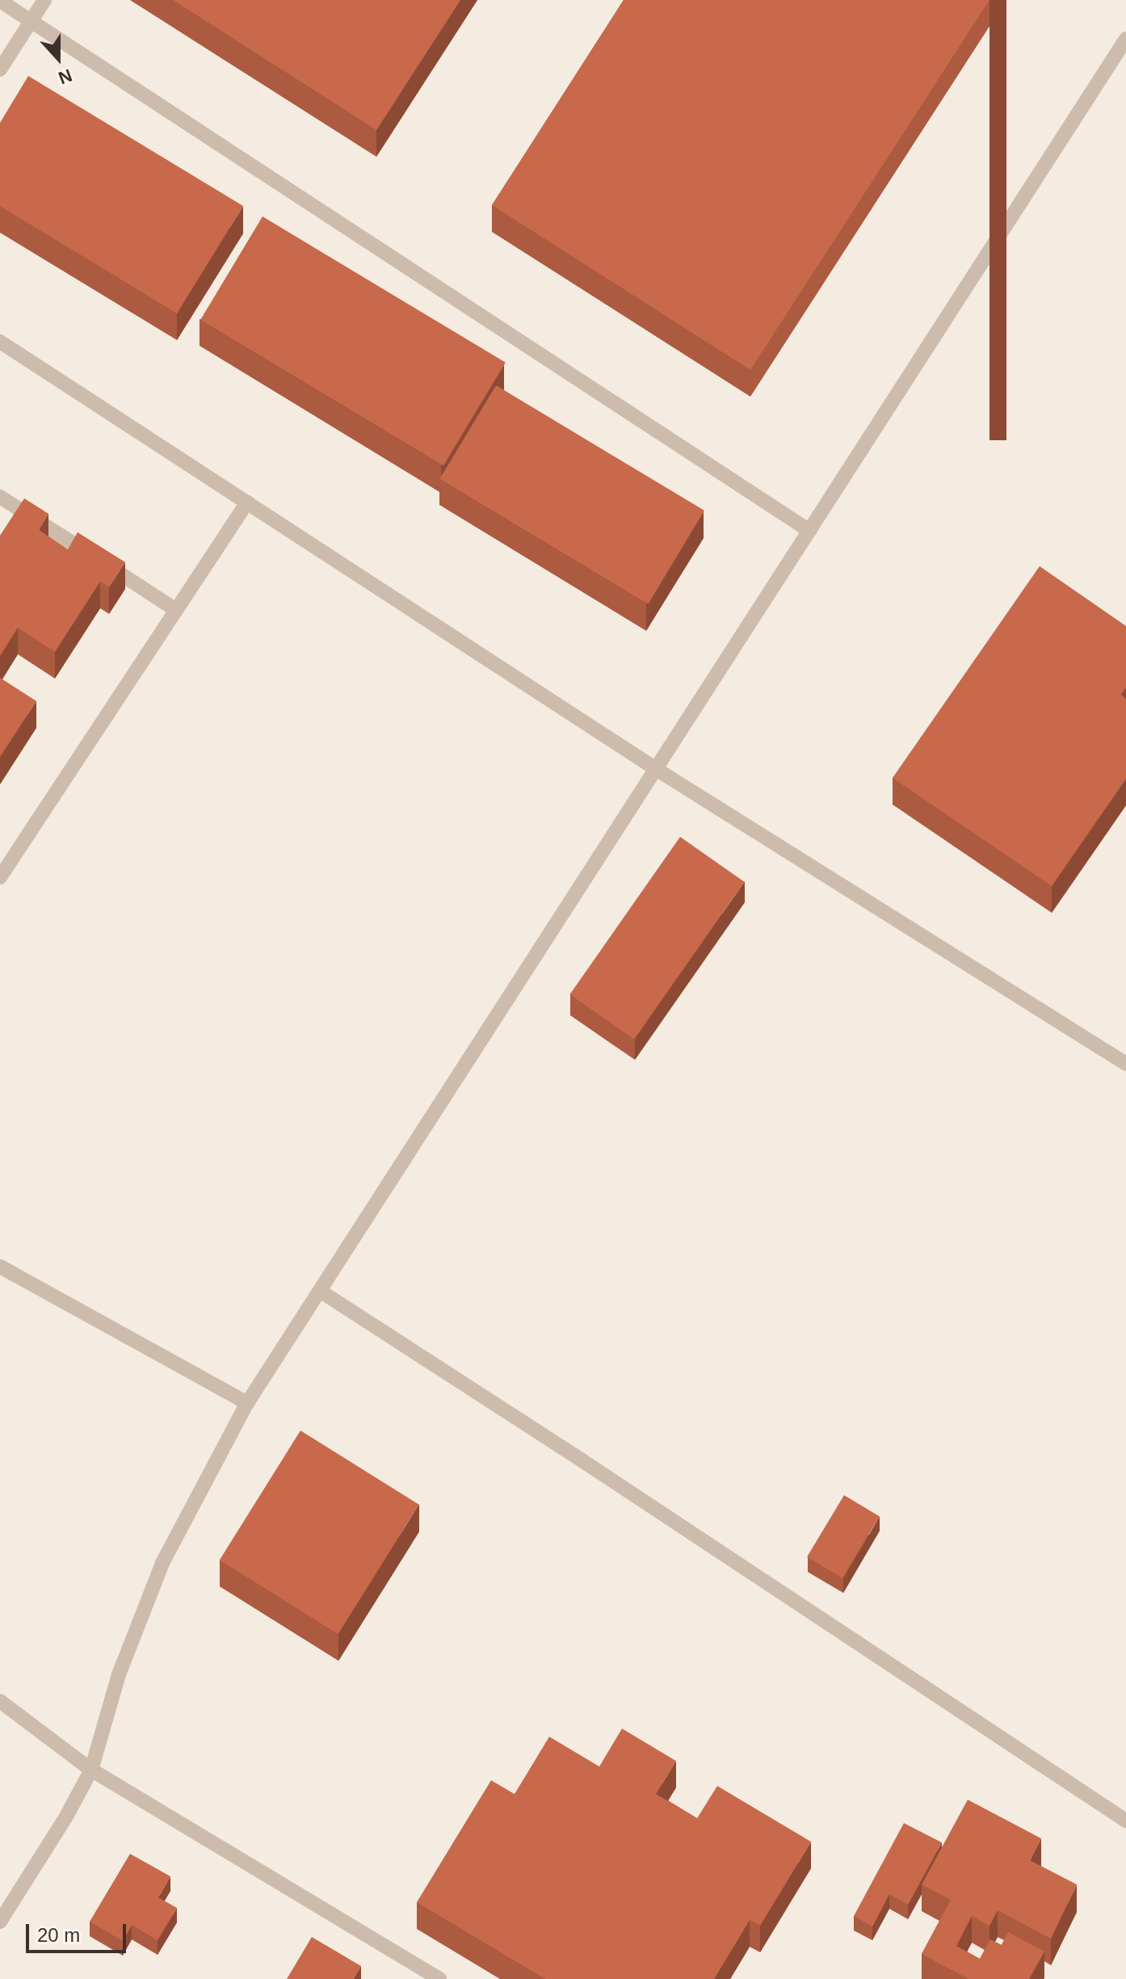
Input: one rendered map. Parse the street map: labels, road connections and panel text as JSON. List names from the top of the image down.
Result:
{
  "scale_bar": "20 m",
  "north": "bottom"
}
